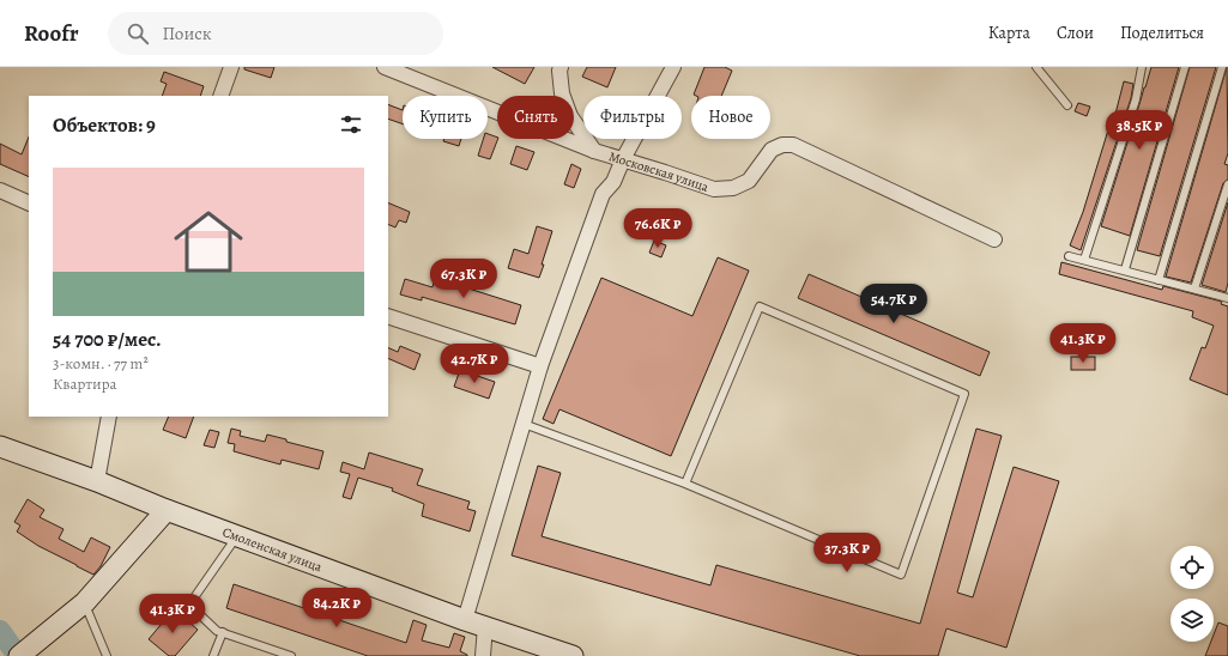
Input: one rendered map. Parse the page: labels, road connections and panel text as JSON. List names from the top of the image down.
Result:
{
  "streets": {
    "main road": ["Смоленская улица"],
    "street": ["Московская улица"]
  },
  "page": {
    "header": "Roofr",
    "search": "Поиск",
    "nav": ["Карта", "Слои", "Поделиться"],
    "chip": [
      "Купить",
      "Снять",
      "Фильтры",
      "Новое"
    ],
    "heading": "Объектов: 9",
    "price": [
      "38.5K ₽",
      "76.6K ₽",
      "67.3K ₽",
      "54.7K ₽",
      "41.3K ₽",
      "42.7K ₽",
      "37.3K ₽",
      "84.2K ₽",
      "41.3K ₽"
    ],
    "list": [
      {
        "name": "54 700 ₽/мес.",
        "note": "3-комн. · 77 m² · Квартира"
      }
    ]
  }
}
